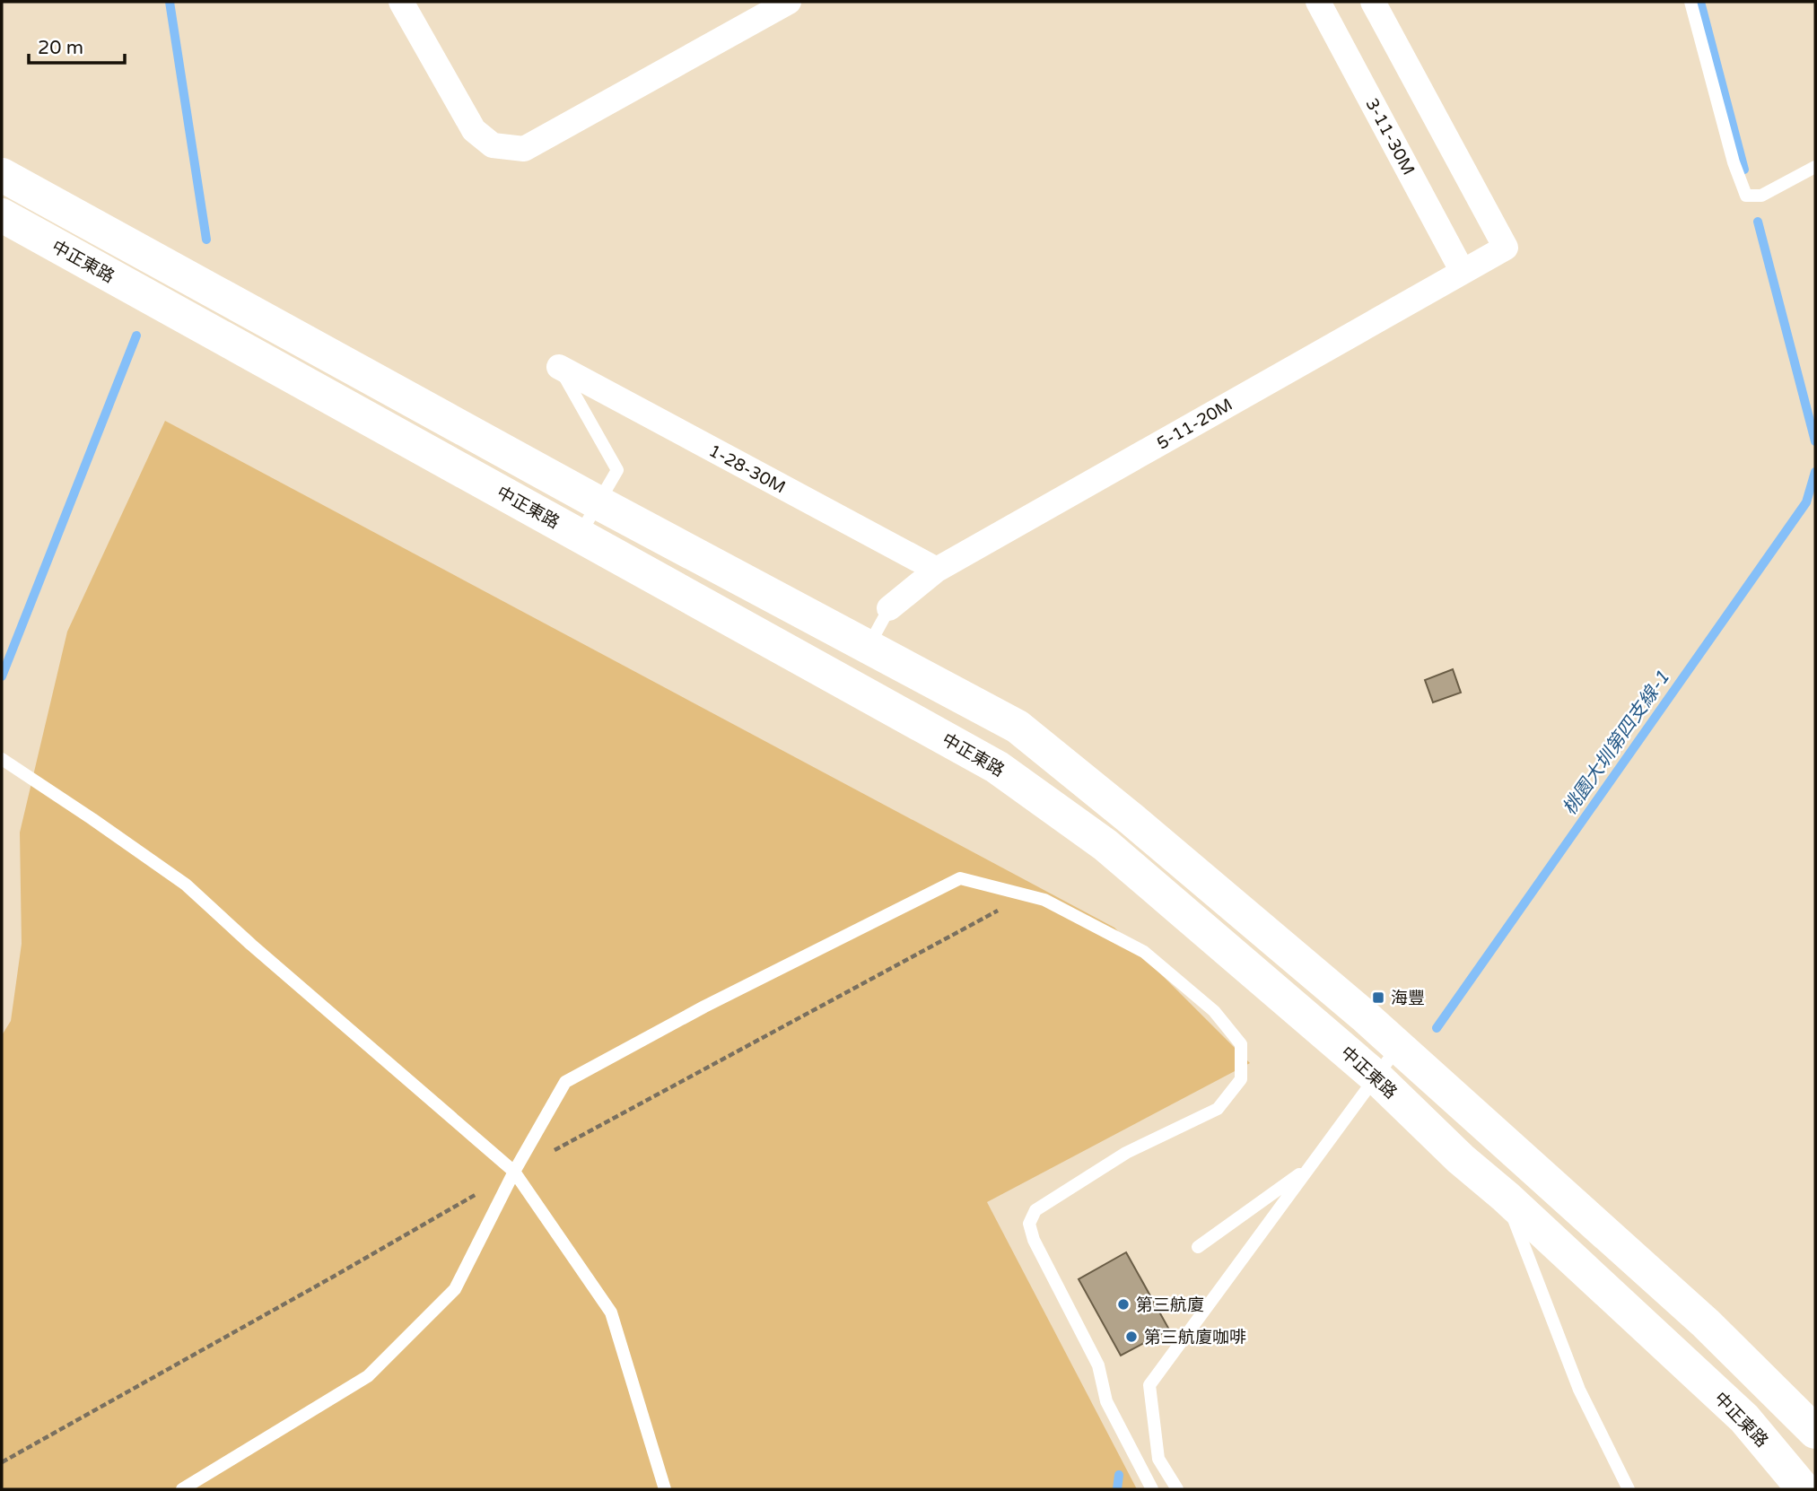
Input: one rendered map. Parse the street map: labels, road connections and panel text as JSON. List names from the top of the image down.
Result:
{
  "streets": {
    "main road": ["中正東路"],
    "street": ["3-11-30M", "5-11-20M", "1-28-30M"]
  },
  "crossings": [
    ["3-11-30M", "5-11-20M"],
    ["5-11-20M", "1-28-30M"]
  ],
  "water": ["桃園大圳第四支線-1"],
  "places": {
    "transit": ["海豐"],
    "other": ["第三航廈", "第三航廈咖啡"]
  },
  "scale_bar": "20 m"
}
